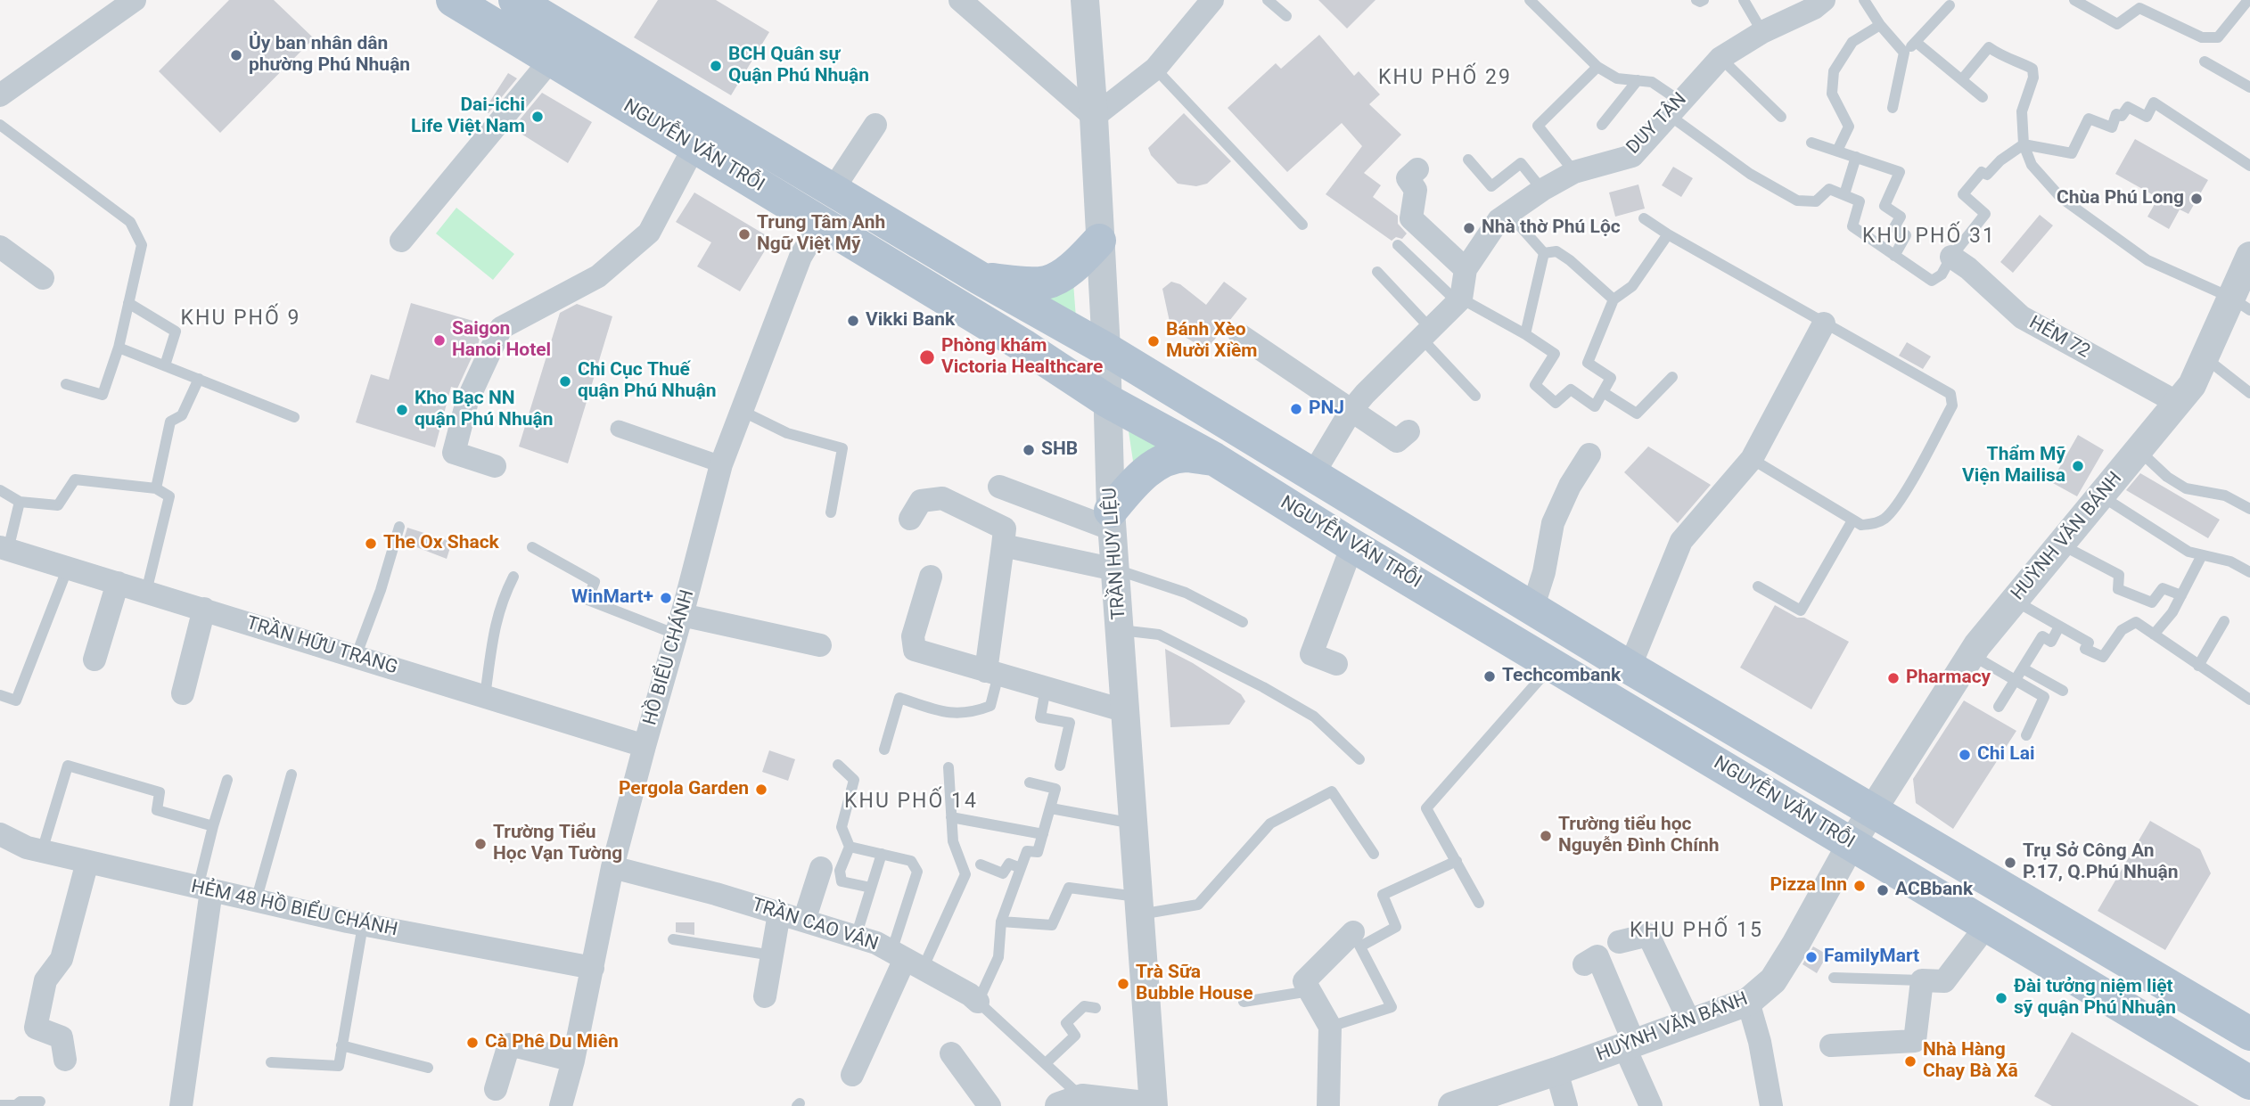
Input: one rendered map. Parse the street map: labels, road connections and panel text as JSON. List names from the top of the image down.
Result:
{
  "streets": {
    "main road": ["NGUYỄN VĂN TRỖI"],
    "street": [
      "DUY TÂN",
      "HẺM 72",
      "HUỲNH VĂN BÁNH",
      "TRẦN HUY LIỆU",
      "TRẦN HỮU TRANG",
      "HỒ BIỂU CHÁNH",
      "HẺM 48 HỒ BIỂU CHÁNH",
      "TRẦN CAO VÂN"
    ]
  },
  "crossings": [
    ["NGUYỄN VĂN TRỖI", "HUỲNH VĂN BÁNH"],
    ["NGUYỄN VĂN TRỖI", "TRẦN HUY LIỆU"],
    ["NGUYỄN VĂN TRỖI", "HỒ BIỂU CHÁNH"],
    ["HẺM 72", "HUỲNH VĂN BÁNH"],
    ["TRẦN HỮU TRANG", "HỒ BIỂU CHÁNH"],
    ["HỒ BIỂU CHÁNH", "HẺM 48 HỒ BIỂU CHÁNH"],
    ["HỒ BIỂU CHÁNH", "TRẦN CAO VÂN"]
  ],
  "districts": [
    "KHU PHỐ 29",
    "KHU PHỐ 31",
    "KHU PHỐ 9",
    "KHU PHỐ 14",
    "KHU PHỐ 15"
  ],
  "places": [
    "Ủy ban nhân dân phường Phú Nhuận",
    "BCH Quân sự Quận Phú Nhuận",
    "Dai-ichi Life Việt Nam",
    "Chùa Phú Long",
    "Nhà thờ Phú Lộc",
    "Trung Tâm Anh Ngữ Việt Mỹ",
    "Vikki Bank",
    "Saigon Hanoi Hotel",
    "Bánh Xèo Mười Xiềm",
    "Phòng khám Victoria Healthcare",
    "Chi Cục Thuế quận Phú Nhuận",
    "PNJ",
    "Kho Bạc NN quận Phú Nhuận",
    "SHB",
    "Thẩm Mỹ Viện Mailisa",
    "The Ox Shack",
    "WinMart+",
    "Techcombank",
    "Pharmacy",
    "Chi Lai",
    "Pergola Garden",
    "Trường tiểu học Nguyễn Đình Chính",
    "Trường Tiểu Học Vạn Tường",
    "Trụ Sở Công An P.17, Q.Phú Nhuận",
    "Pizza Inn",
    "ACBbank",
    "FamilyMart",
    "Trà Sữa Bubble House",
    "Đài tưởng niệm liệt sỹ quận Phú Nhuận",
    "Cà Phê Du Miên",
    "Nhà Hàng Chay Bà Xã"
  ]
}
